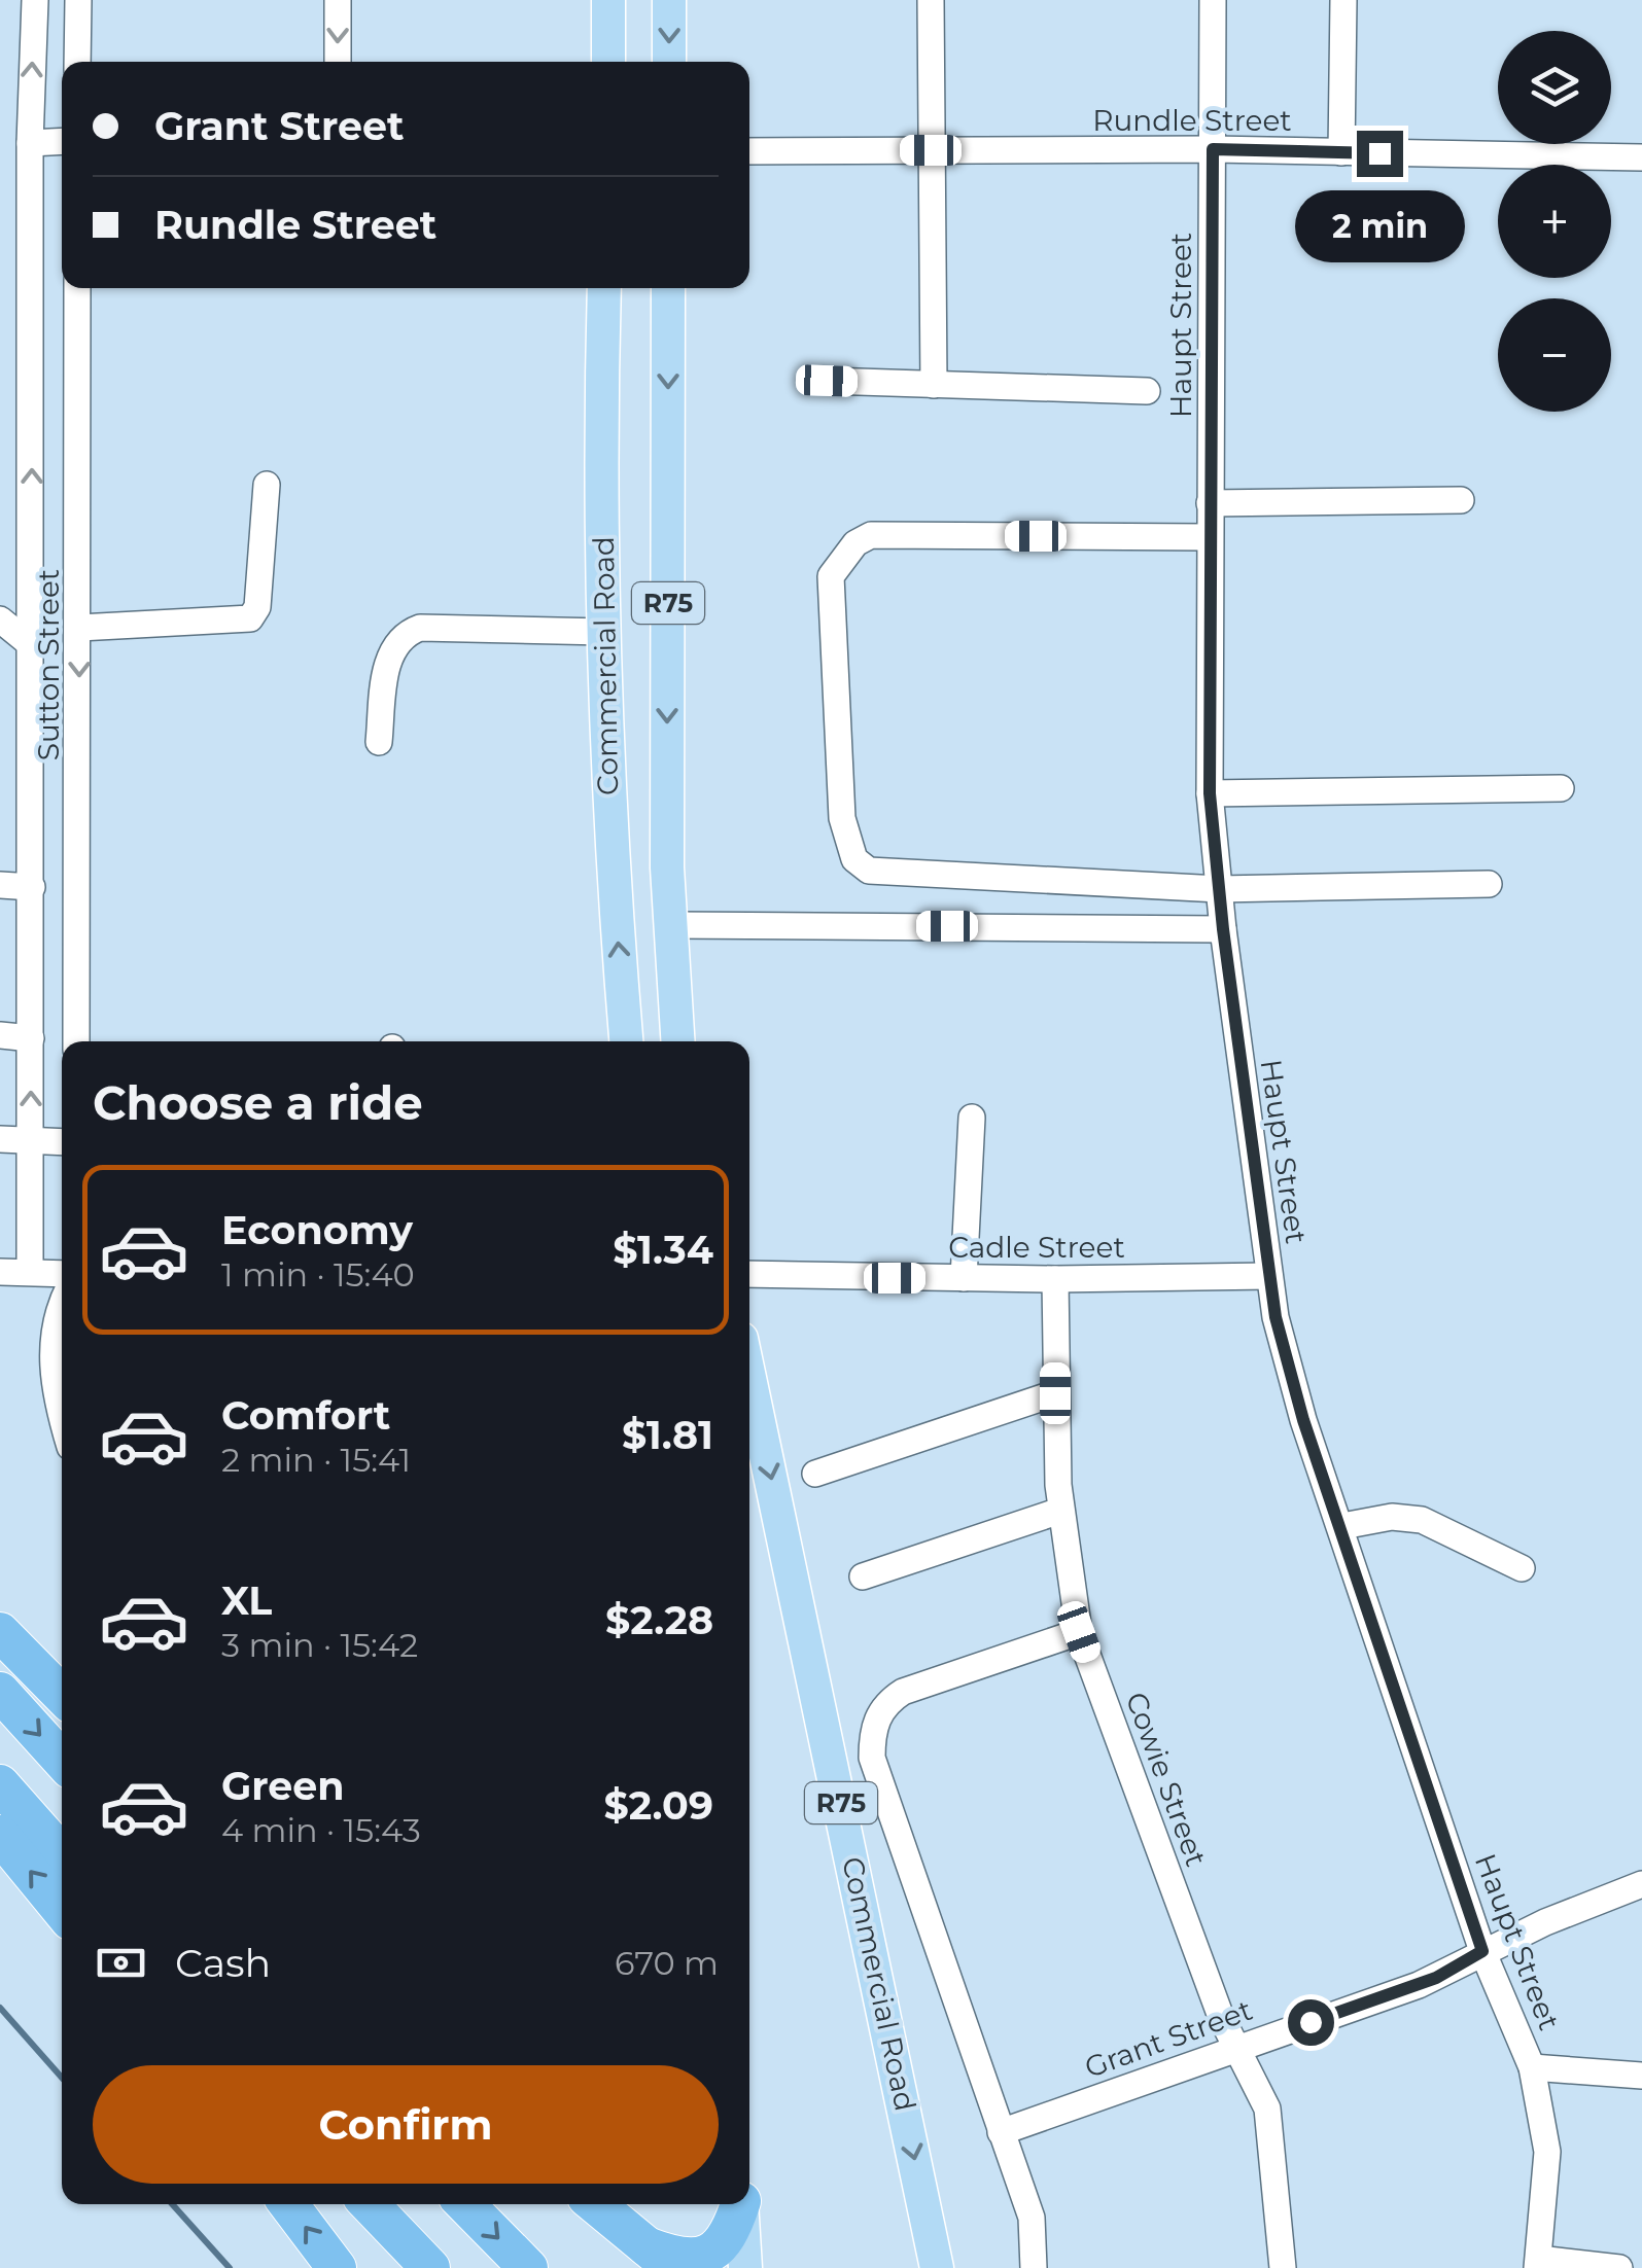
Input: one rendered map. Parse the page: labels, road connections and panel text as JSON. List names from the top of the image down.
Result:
{
  "streets": {
    "main road": ["R75", "Commercial Road"],
    "street": [
      "Rundle Street",
      "Haupt Street",
      "Sutton Street",
      "Cadle Street",
      "Cowie Street",
      "Grant Street"
    ]
  },
  "crossings": [
    ["Rundle Street", "Haupt Street"],
    ["Haupt Street", "Cadle Street"],
    ["Haupt Street", "Grant Street"],
    ["Commercial Road", "Cowie Street"],
    ["Commercial Road", "Grant Street"],
    ["Cadle Street", "Cowie Street"],
    ["Cowie Street", "Grant Street"]
  ],
  "page": {
    "map_buttons": ["+", "−"],
    "banner": ["Grant Street", "Rundle Street"],
    "bubble": "2 min",
    "heading": "Choose a ride",
    "list": [
      {
        "name": "Economy",
        "note": "1 min · 15:40",
        "value": "$1.34"
      },
      {
        "name": "Comfort",
        "note": "2 min · 15:41",
        "value": "$1.81"
      },
      {
        "name": "XL",
        "note": "3 min · 15:42",
        "value": "$2.28"
      },
      {
        "name": "Green",
        "note": "4 min · 15:43",
        "value": "$2.09"
      }
    ],
    "pay": ["Cash", "670 m"],
    "buttons": "Confirm"
  }
}
